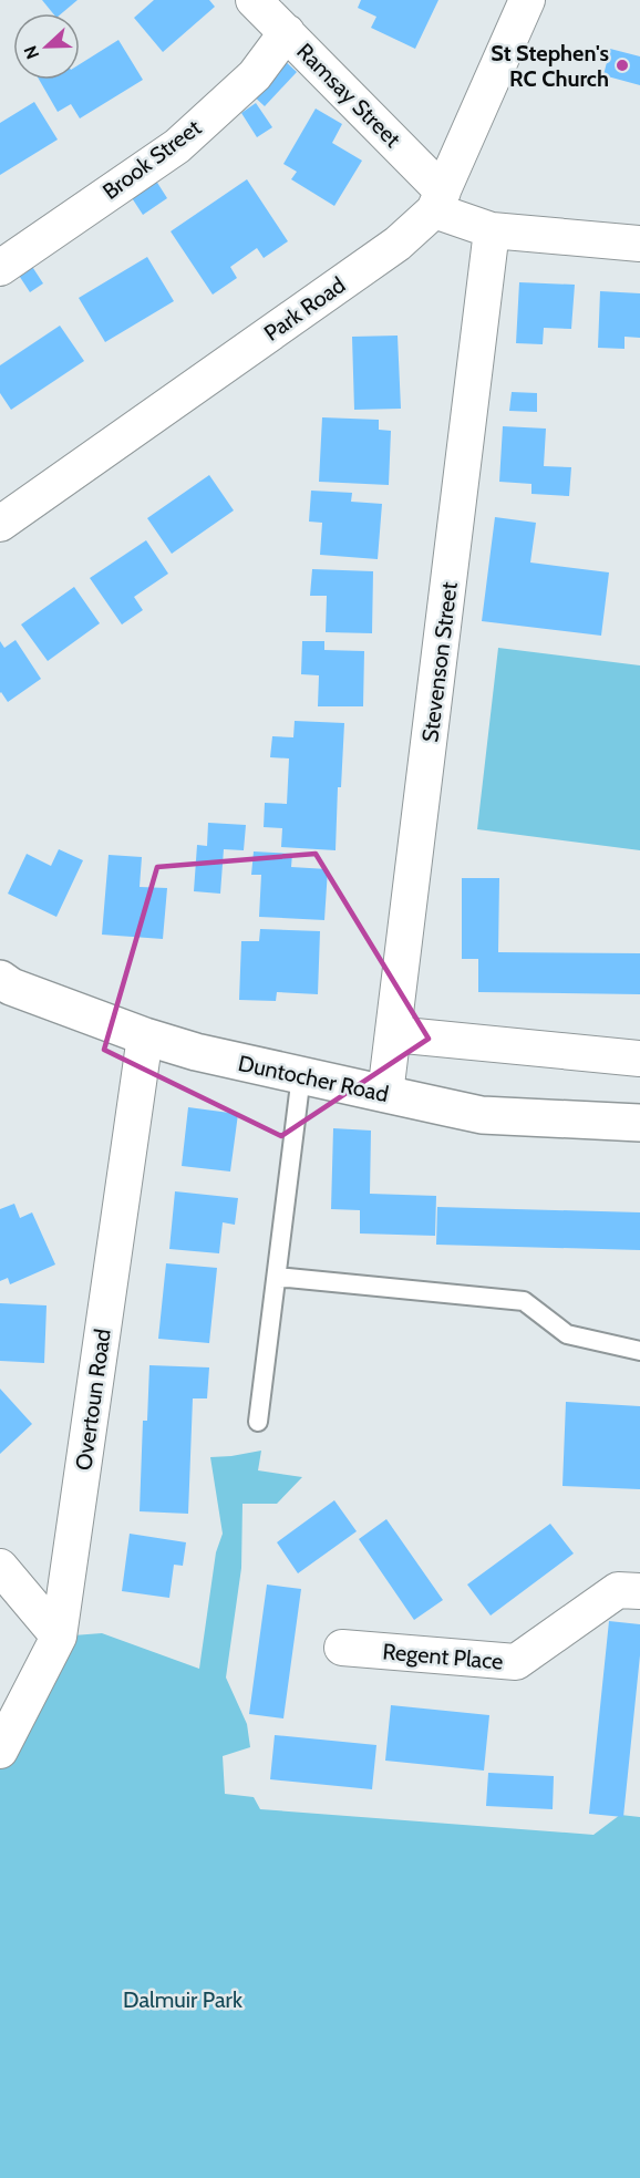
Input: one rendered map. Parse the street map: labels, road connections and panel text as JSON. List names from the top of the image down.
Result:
{
  "streets": {
    "main road": ["Duntocher Road"],
    "street": [
      "Ramsay Street",
      "Brook Street",
      "Park Road",
      "Stevenson Street",
      "Overtoun Road",
      "Regent Place"
    ]
  },
  "crossings": [
    ["Ramsay Street", "Brook Street"],
    ["Ramsay Street", "Park Road"],
    ["Stevenson Street", "Duntocher Road"],
    ["Duntocher Road", "Overtoun Road"]
  ],
  "parks": ["Dalmuir Park"],
  "places": ["St Stephen's RC Church"],
  "north": "left"
}
